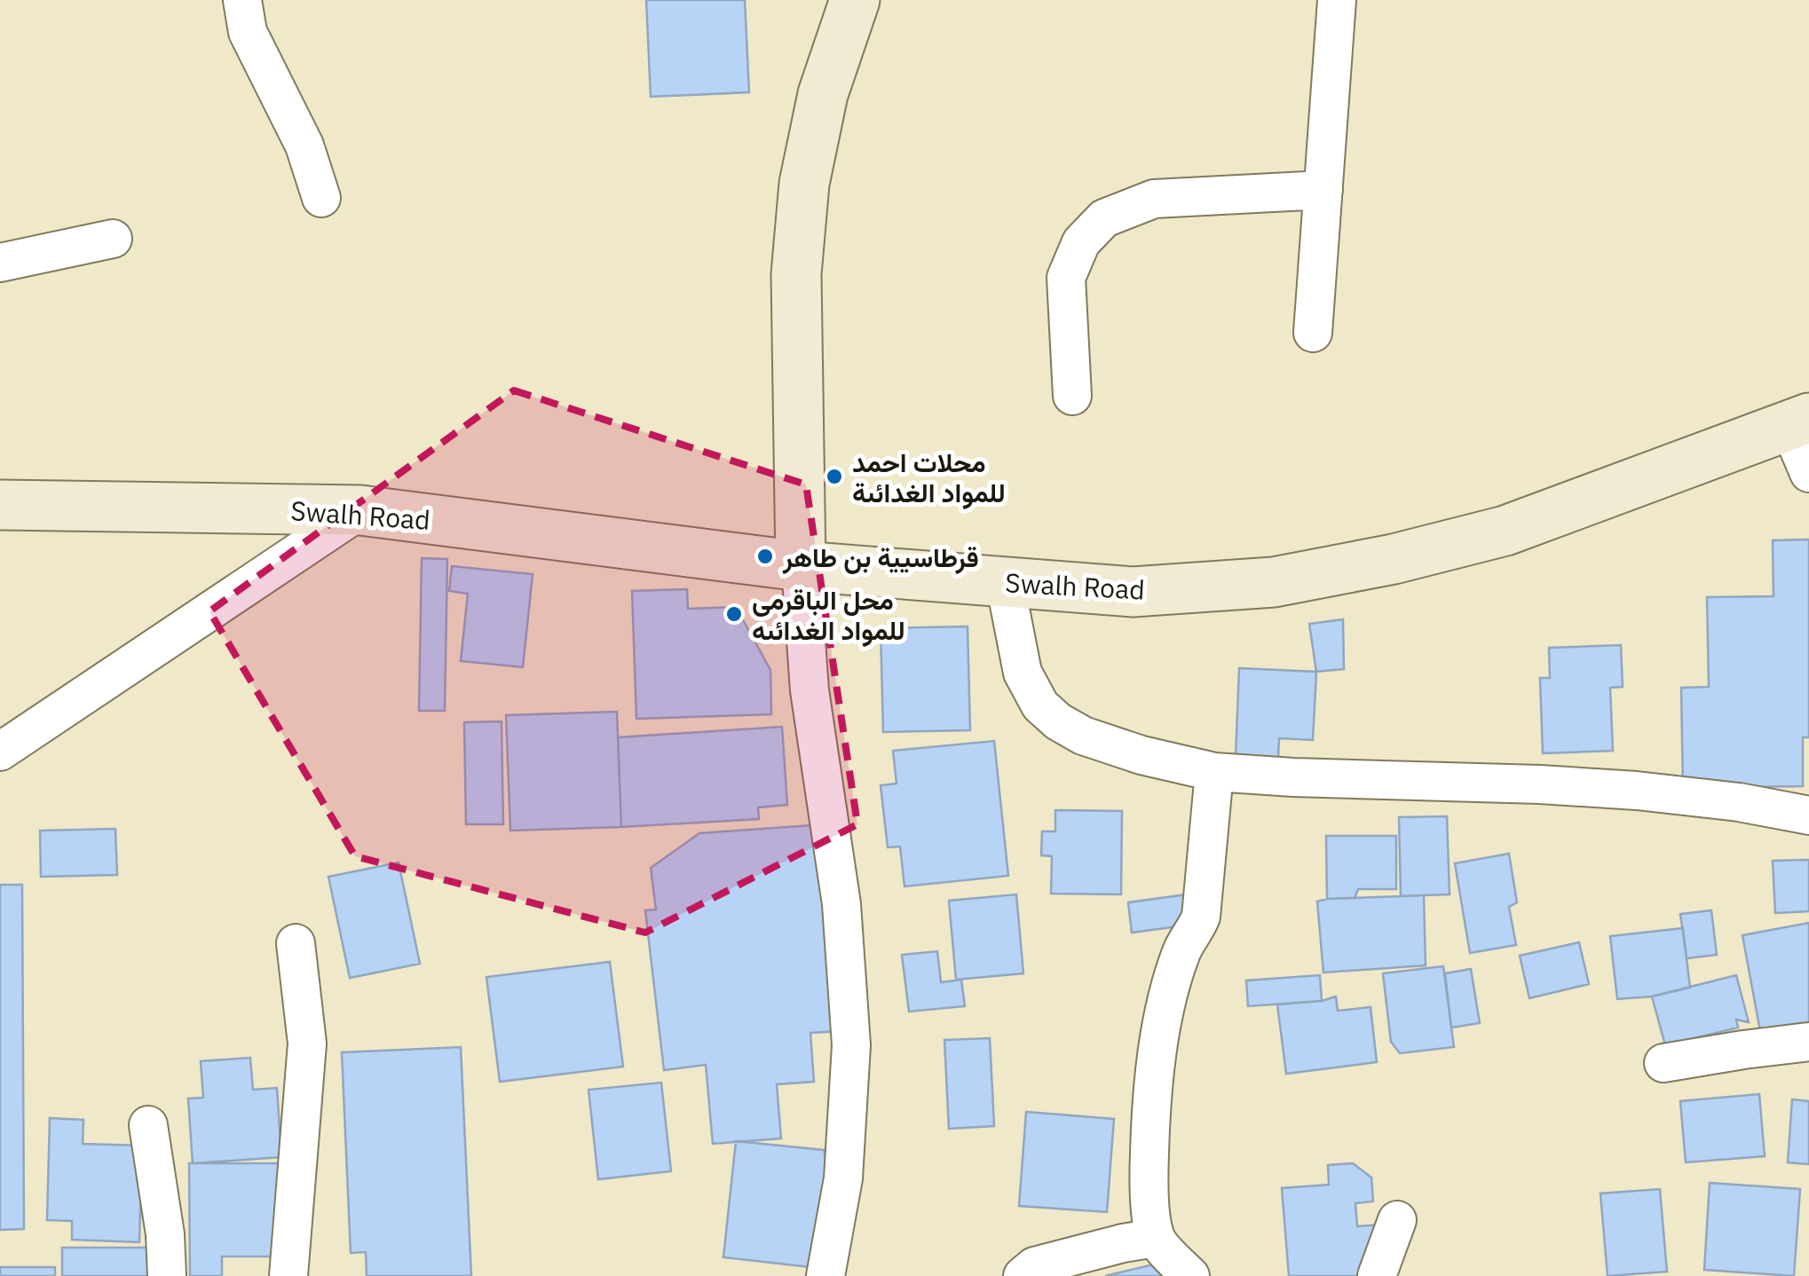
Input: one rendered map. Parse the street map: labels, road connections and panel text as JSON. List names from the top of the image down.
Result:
{
  "streets": {
    "street": ["Swalh Road"]
  },
  "places": ["محلات احمد للمواد الغدائىة", "قرطاسيية بن طاهر", "محل الباقرمى للمواد الغدائىه"]
}
